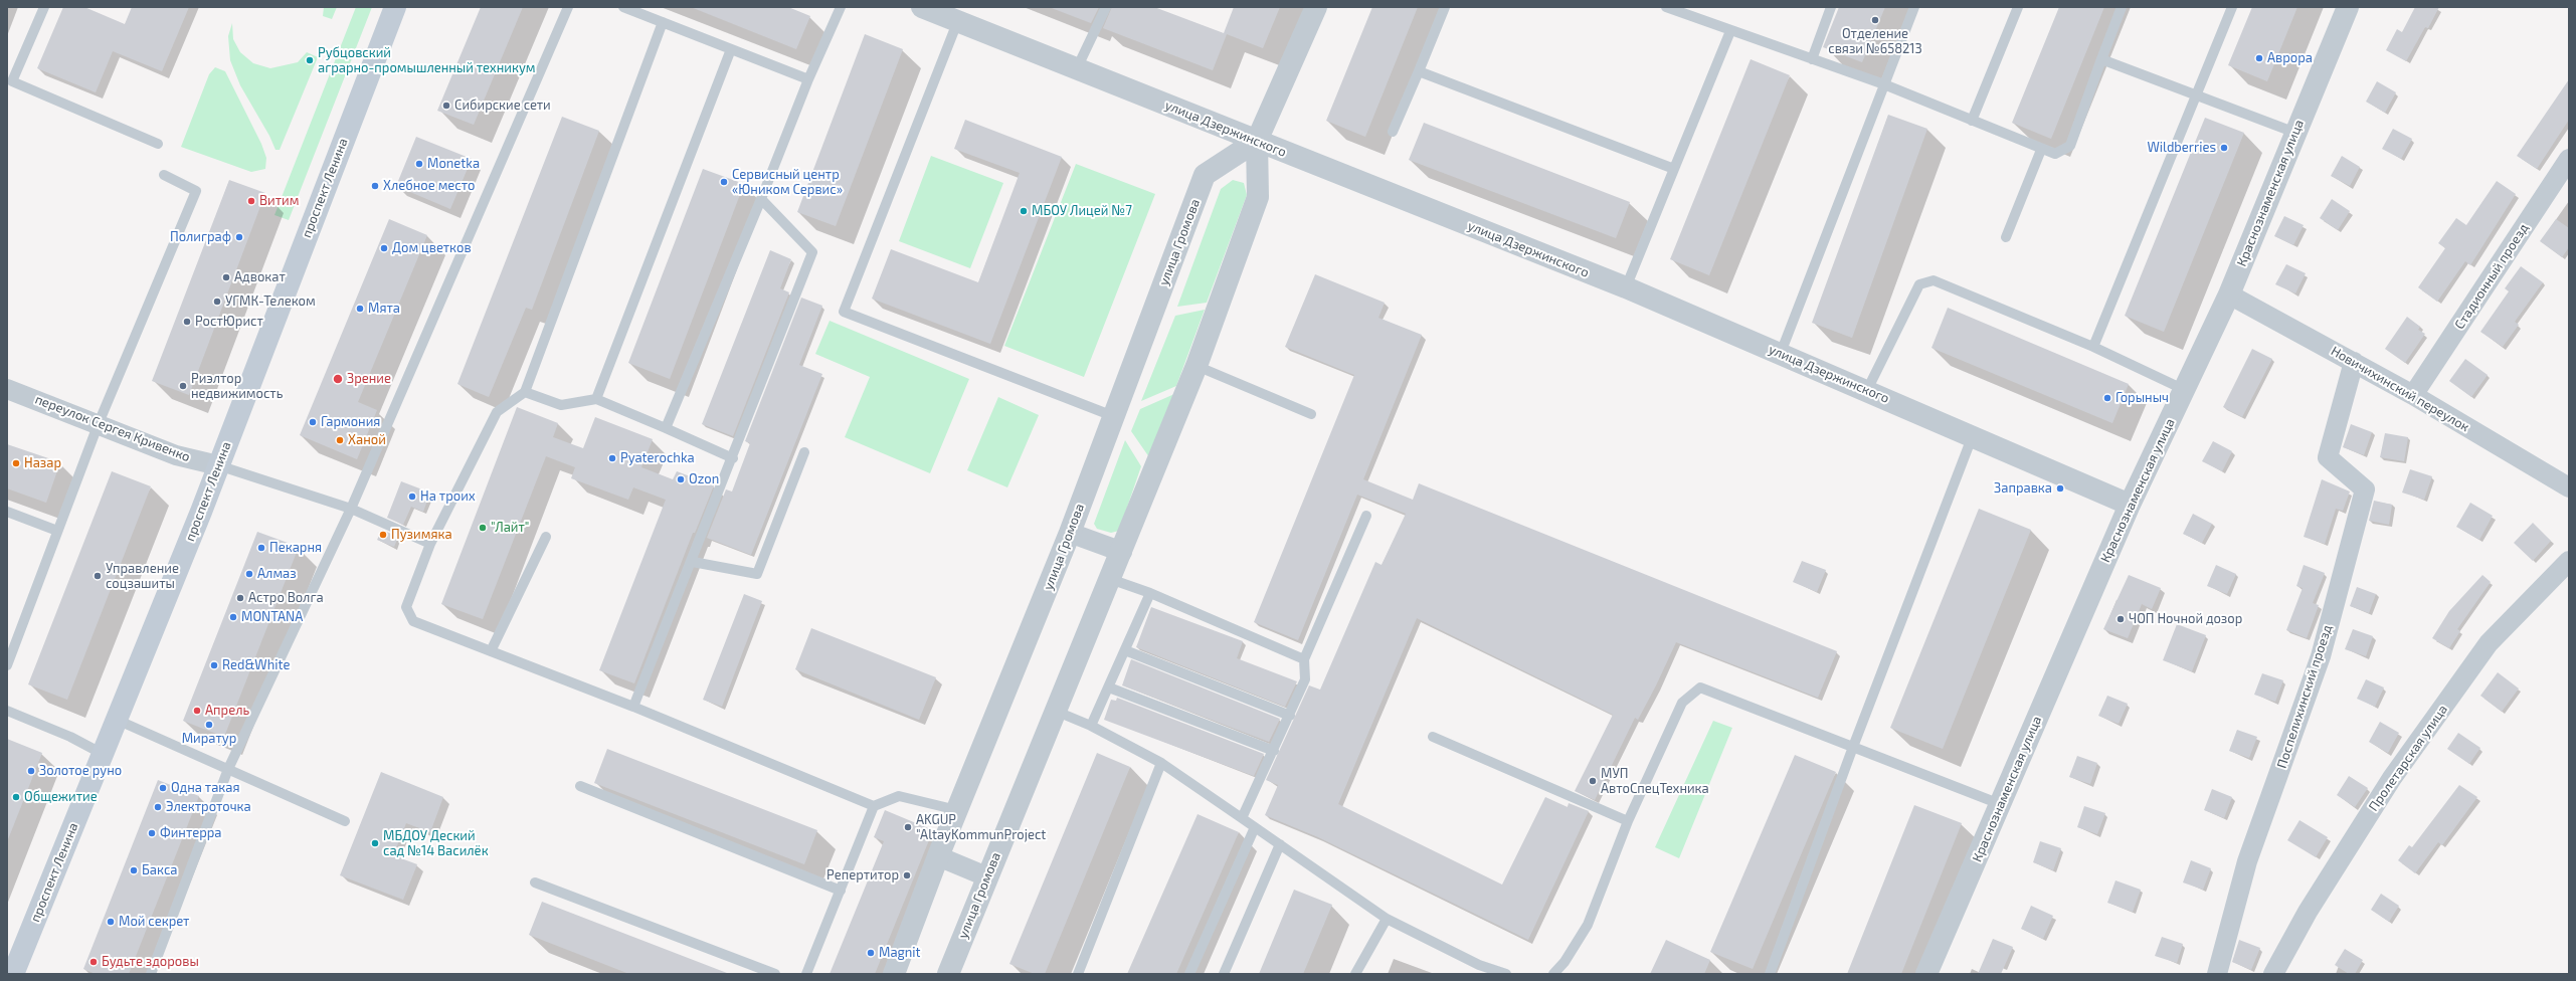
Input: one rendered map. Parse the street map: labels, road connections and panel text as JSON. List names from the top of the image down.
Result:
{
  "streets": {
    "main road": ["проспект Ленина"],
    "street": [
      "улица Дзержинского",
      "Краснознаменская улица",
      "улица Громова",
      "Стадионный проезд",
      "Новичихинский переулок",
      "переулок Сергея Кривенко",
      "Поспелихинский проезд",
      "Пролетарская улица"
    ]
  },
  "crossings": [
    ["улица Дзержинского", "Краснознаменская улица"],
    ["улица Дзержинского", "улица Громова"],
    ["проспект Ленина", "переулок Сергея Кривенко"],
    ["Краснознаменская улица", "Новичихинский переулок"],
    ["Стадионный проезд", "Новичихинский переулок"],
    ["Новичихинский переулок", "Поспелихинский проезд"]
  ],
  "places": [
    "Отделение связи №658213",
    "Аврора",
    "Рубцовский аграрно-промышленный техникум",
    "Сибирские сети",
    "Wildberries",
    "Monetka",
    "Сервисный центр «Юником Сервис»",
    "Хлебное место",
    "Витим",
    "МБОУ Лицей №7",
    "Полиграф",
    "Дом цветков",
    "Адвокат",
    "УГМК-Телеком",
    "Мята",
    "РостЮрист",
    "Зрение",
    "Риэлтор недвижимость",
    "Горыныч",
    "Гармония",
    "Ханой",
    "Pyaterochka",
    "Назар",
    "Ozon",
    "Заправка",
    "На троих",
    "\"Лайт\"",
    "Пузимяка",
    "Пекарня",
    "Алмаз",
    "Управление соцзашиты",
    "Астро Волга",
    "MONTANA",
    "ЧОП Ночной дозор",
    "Red&White",
    "Апрель",
    "Миратур",
    "Золотое руно",
    "МУП АвтоСпецТехника",
    "Одна такая",
    "Общежитие",
    "Электроточка",
    "AKGUP \"AltayKommunProject",
    "Финтерра",
    "МБДОУ Деский сад №14 Василёк",
    "Бакса",
    "Репертитор",
    "Мой секрет",
    "Magnit",
    "Будьте здоровы"
  ]
}
